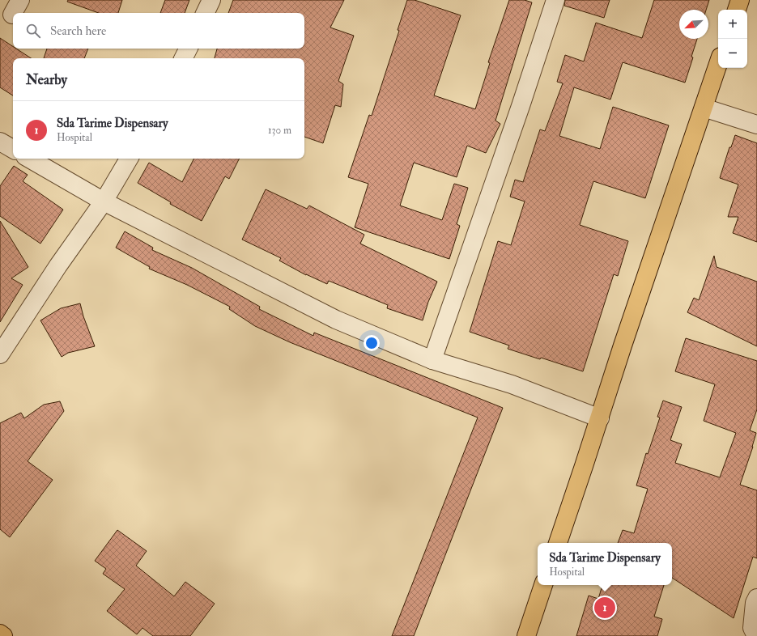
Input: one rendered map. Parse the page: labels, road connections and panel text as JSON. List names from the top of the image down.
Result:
{
  "north": "bottom left",
  "page": {
    "map_buttons": ["+", "−"],
    "search": "Search here",
    "heading": "Nearby",
    "list": [
      {
        "mark": "1",
        "name": "Sda Tarime Dispensary",
        "note": "Hospital",
        "value": "130 m"
      }
    ],
    "popup": ["Sda Tarime Dispensary", "Hospital"],
    "pins": "1"
  }
}
